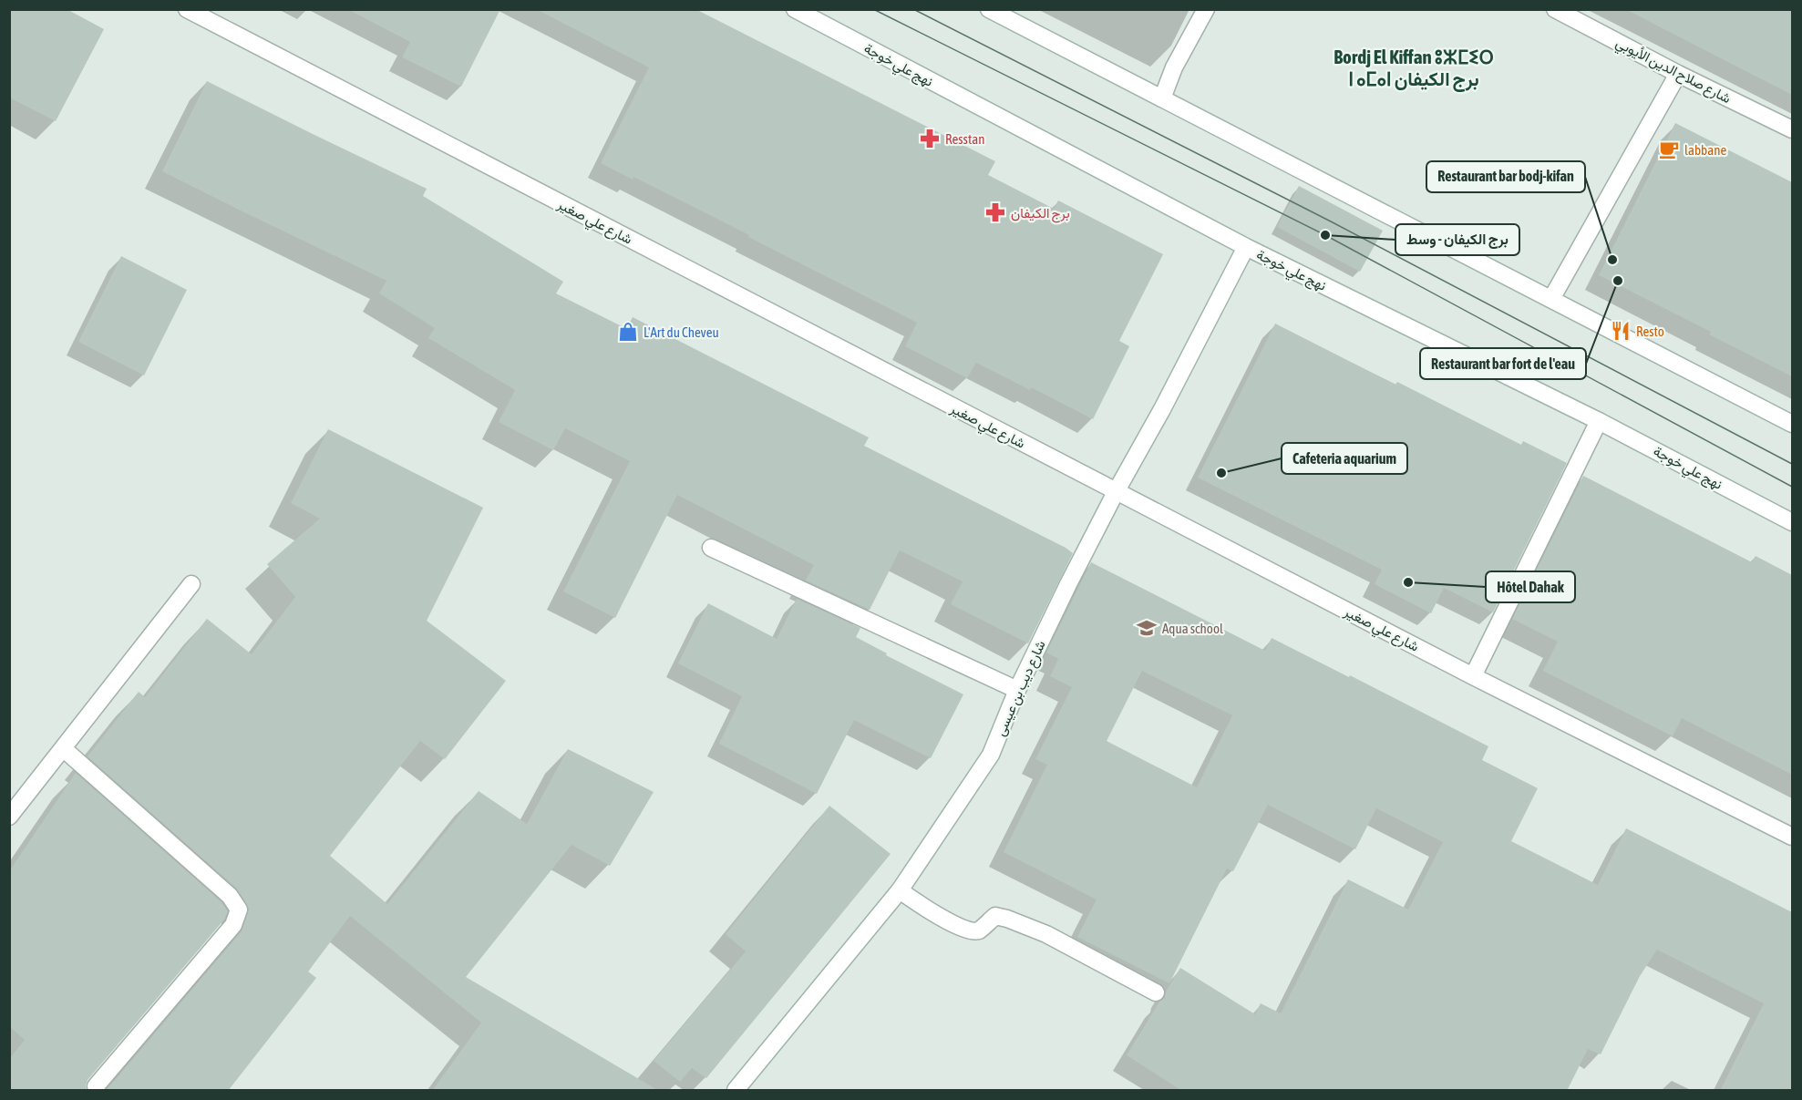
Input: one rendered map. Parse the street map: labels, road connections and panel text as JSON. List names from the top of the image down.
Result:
{
  "streets": {
    "street": [
      "نهج علي خوجة",
      "شارع صلاح الدين الأيوبي",
      "شارع علي صغير",
      "شارع ديب بن عيسى"
    ]
  },
  "crossings": [
    ["نهج علي خوجة", "شارع ديب بن عيسى"],
    ["شارع علي صغير", "شارع ديب بن عيسى"]
  ],
  "districts": ["Bordj El Kiffan ⵓⵣⵎⵉⵔ ⵏ ⴰⵎⴰⵏ برج الكيفان"],
  "places": {
    "pharmacy": ["Resstan", "برج الكيفان"],
    "cafe": ["labbane"],
    "other": [
      "برج الكيفان - وسط",
      "Restaurant bar bodj-kifan",
      "Restaurant bar fort de l'eau",
      "Cafeteria aquarium",
      "Hôtel Dahak"
    ],
    "restaurant": ["Resto"],
    "shop": ["L'Art du Cheveu"],
    "school or university": ["Aqua school"]
  }
}
